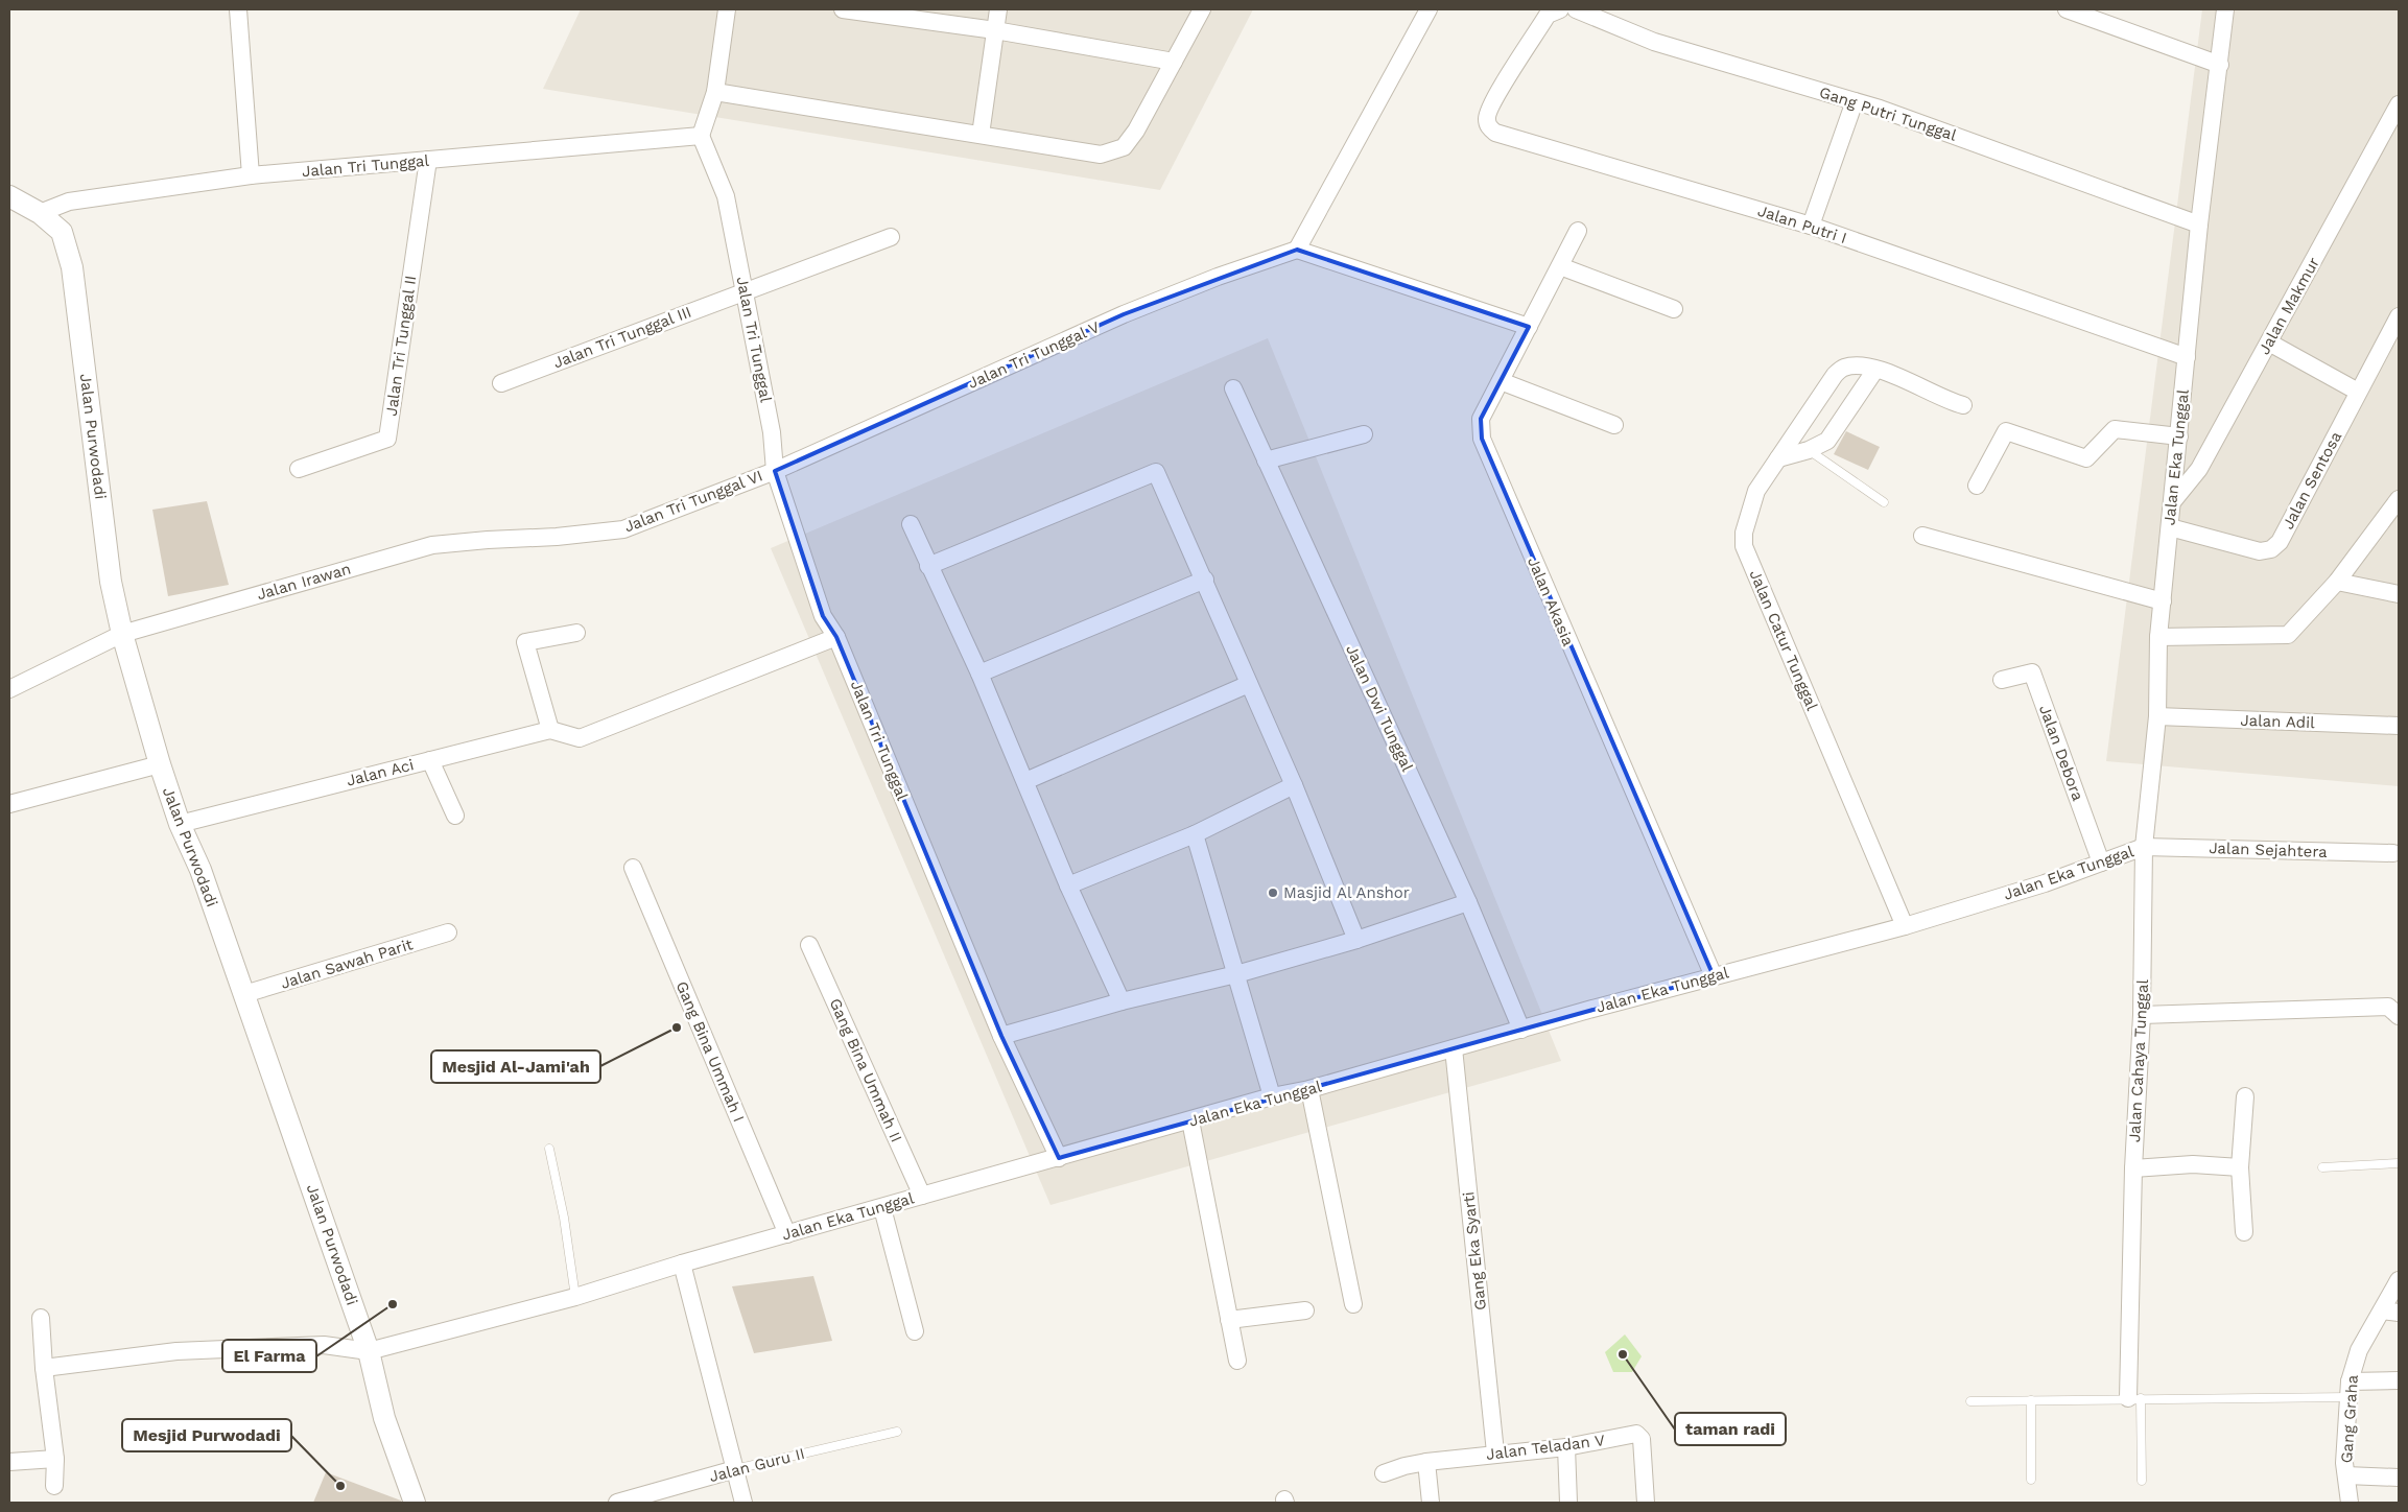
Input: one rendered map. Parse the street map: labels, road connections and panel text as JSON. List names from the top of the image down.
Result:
{
  "streets": {
    "street": [
      "Gang Putri Tunggal",
      "Jalan Tri Tunggal",
      "Jalan Putri I",
      "Jalan Makmur",
      "Jalan Tri Tunggal III",
      "Jalan Tri Tunggal II",
      "Jalan Tri Tunggal V",
      "Jalan Purwodadi",
      "Jalan Eka Tunggal",
      "Jalan Sentosa",
      "Jalan Tri Tunggal VI",
      "Jalan Irawan",
      "Jalan Akasia",
      "Jalan Catur Tunggal",
      "Jalan Dwi Tunggal",
      "Jalan Adil",
      "Jalan Debora",
      "Jalan Aci",
      "Jalan Sejahtera",
      "Jalan Sawah Parit",
      "Gang Bina Ummah I",
      "Jalan Cahaya Tunggal",
      "Gang Bina Ummah II",
      "Gang Eka Syarti",
      "Gang Graha",
      "Jalan Teladan V",
      "Jalan Guru II"
    ]
  },
  "crossings": [
    ["Gang Putri Tunggal", "Jalan Eka Tunggal"],
    ["Jalan Tri Tunggal", "Jalan Tri Tunggal III"],
    ["Jalan Tri Tunggal", "Jalan Tri Tunggal II"],
    ["Jalan Tri Tunggal", "Jalan Tri Tunggal V"],
    ["Jalan Tri Tunggal", "Jalan Purwodadi"],
    ["Jalan Tri Tunggal", "Jalan Eka Tunggal"],
    ["Jalan Tri Tunggal", "Jalan Tri Tunggal VI"],
    ["Jalan Putri I", "Jalan Eka Tunggal"],
    ["Jalan Makmur", "Jalan Eka Tunggal"],
    ["Jalan Tri Tunggal V", "Jalan Tri Tunggal VI"],
    ["Jalan Purwodadi", "Jalan Eka Tunggal"],
    ["Jalan Purwodadi", "Jalan Irawan"],
    ["Jalan Purwodadi", "Jalan Aci"],
    ["Jalan Purwodadi", "Jalan Sawah Parit"],
    ["Jalan Eka Tunggal", "Jalan Sentosa"],
    ["Jalan Eka Tunggal", "Jalan Akasia"],
    ["Jalan Eka Tunggal", "Jalan Catur Tunggal"],
    ["Jalan Eka Tunggal", "Jalan Dwi Tunggal"],
    ["Jalan Eka Tunggal", "Jalan Adil"],
    ["Jalan Eka Tunggal", "Jalan Debora"],
    ["Jalan Eka Tunggal", "Jalan Sejahtera"],
    ["Jalan Eka Tunggal", "Gang Bina Ummah I"],
    ["Jalan Eka Tunggal", "Jalan Cahaya Tunggal"],
    ["Jalan Eka Tunggal", "Gang Bina Ummah II"],
    ["Jalan Eka Tunggal", "Gang Eka Syarti"],
    ["Jalan Tri Tunggal VI", "Jalan Irawan"],
    ["Jalan Sejahtera", "Jalan Cahaya Tunggal"],
    ["Gang Eka Syarti", "Jalan Teladan V"]
  ],
  "places": [
    "Masjid Al Anshor",
    "Mesjid Al-Jami'ah",
    "El Farma",
    "taman radi",
    "Mesjid Purwodadi"
  ]
}
